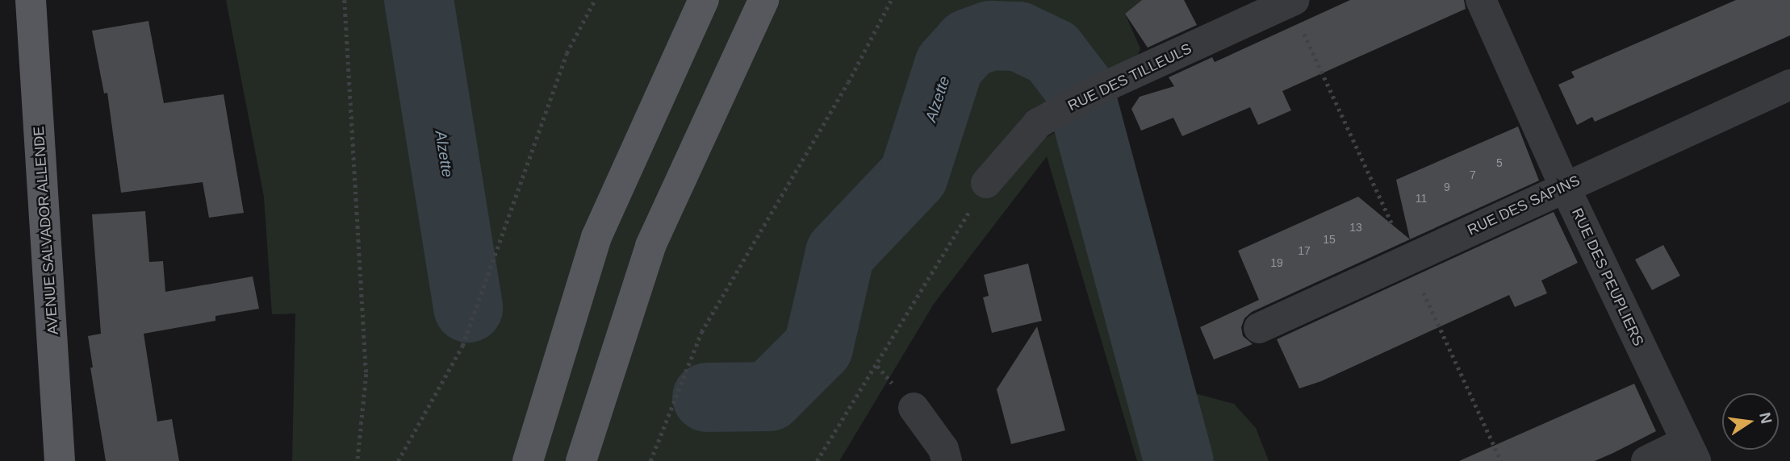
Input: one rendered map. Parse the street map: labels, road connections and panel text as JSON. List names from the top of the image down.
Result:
{
  "streets": {
    "main road": ["AVENUE SALVADOR ALLENDE"],
    "street": ["RUE DES TILLEULS", "RUE DES SAPINS", "RUE DES PEUPLIERS"]
  },
  "crossings": [
    ["RUE DES SAPINS", "RUE DES PEUPLIERS"]
  ],
  "water": ["Alzette"],
  "house_numbers": [
    "5",
    "7",
    "9",
    "11",
    "13",
    "15",
    "17",
    "19"
  ],
  "north": "right"
}
